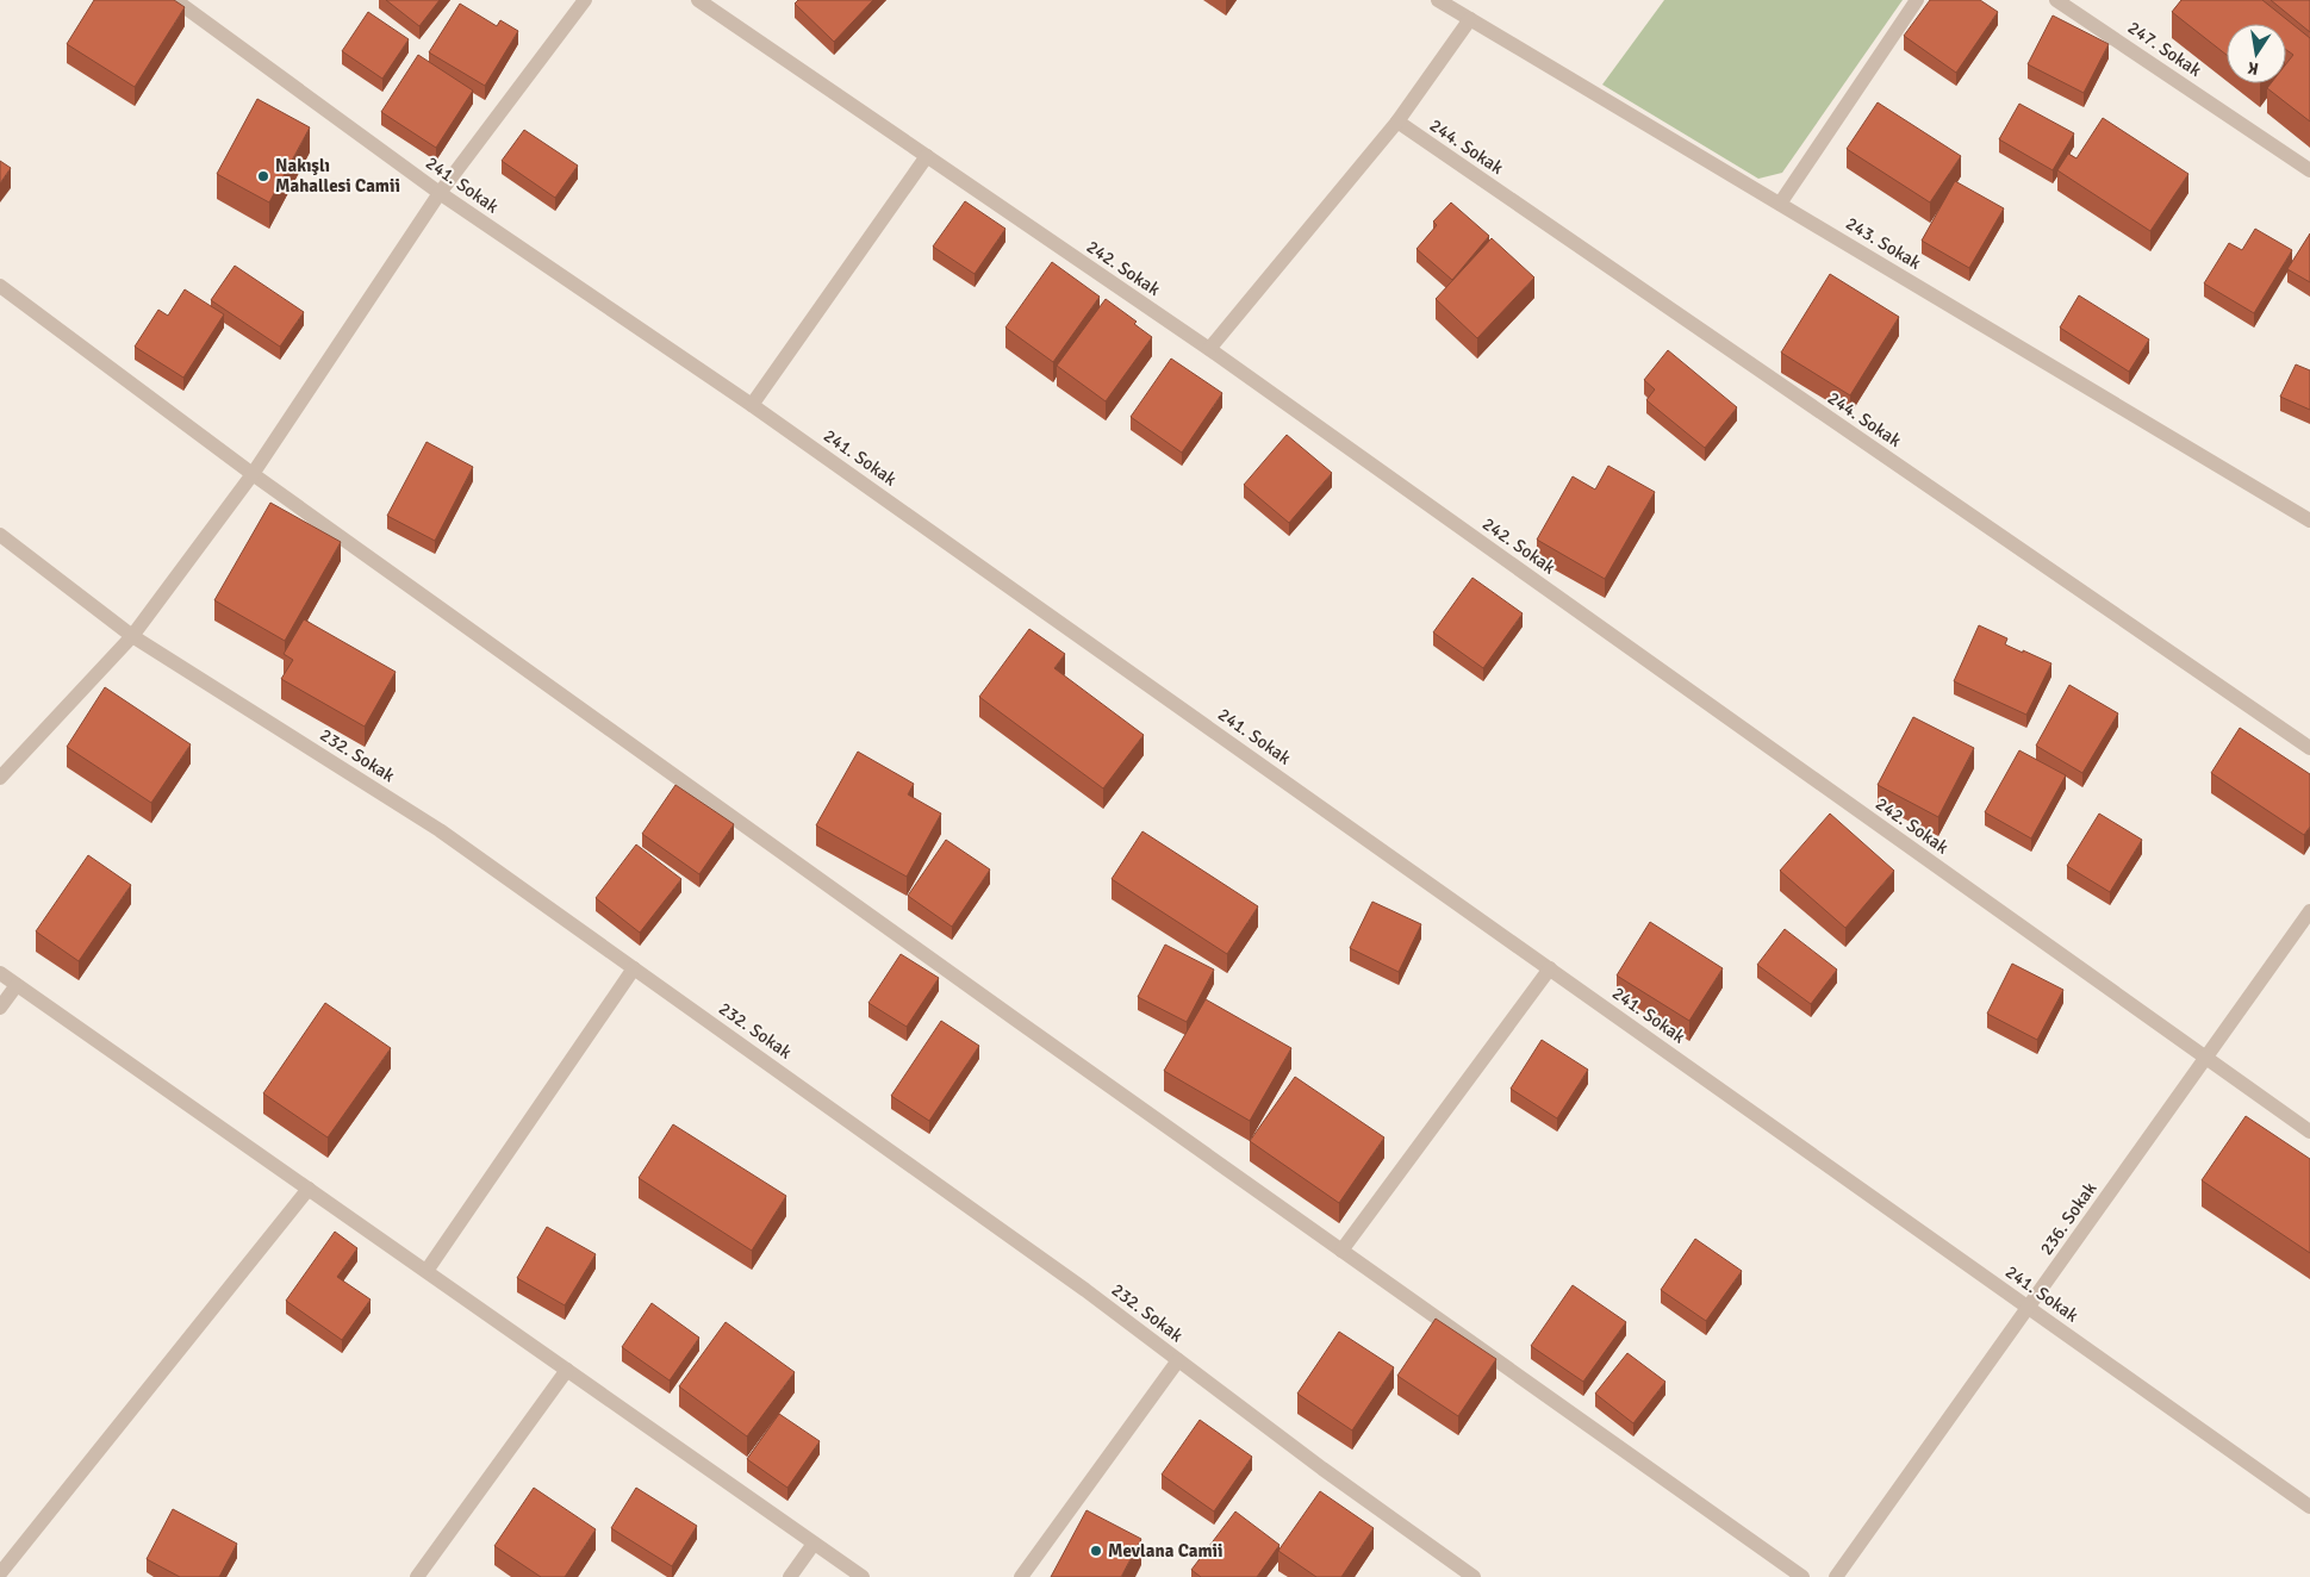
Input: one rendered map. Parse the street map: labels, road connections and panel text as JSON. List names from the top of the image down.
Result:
{
  "streets": {
    "street": [
      "247. Sokak",
      "244. Sokak",
      "241. Sokak",
      "243. Sokak",
      "242. Sokak",
      "232. Sokak",
      "236. Sokak"
    ]
  },
  "crossings": [
    ["241. Sokak", "236. Sokak"],
    ["242. Sokak", "236. Sokak"]
  ],
  "places": ["Nakışlı Mahallesi Camii", "Mevlana Camii"],
  "north": "bottom"
}
